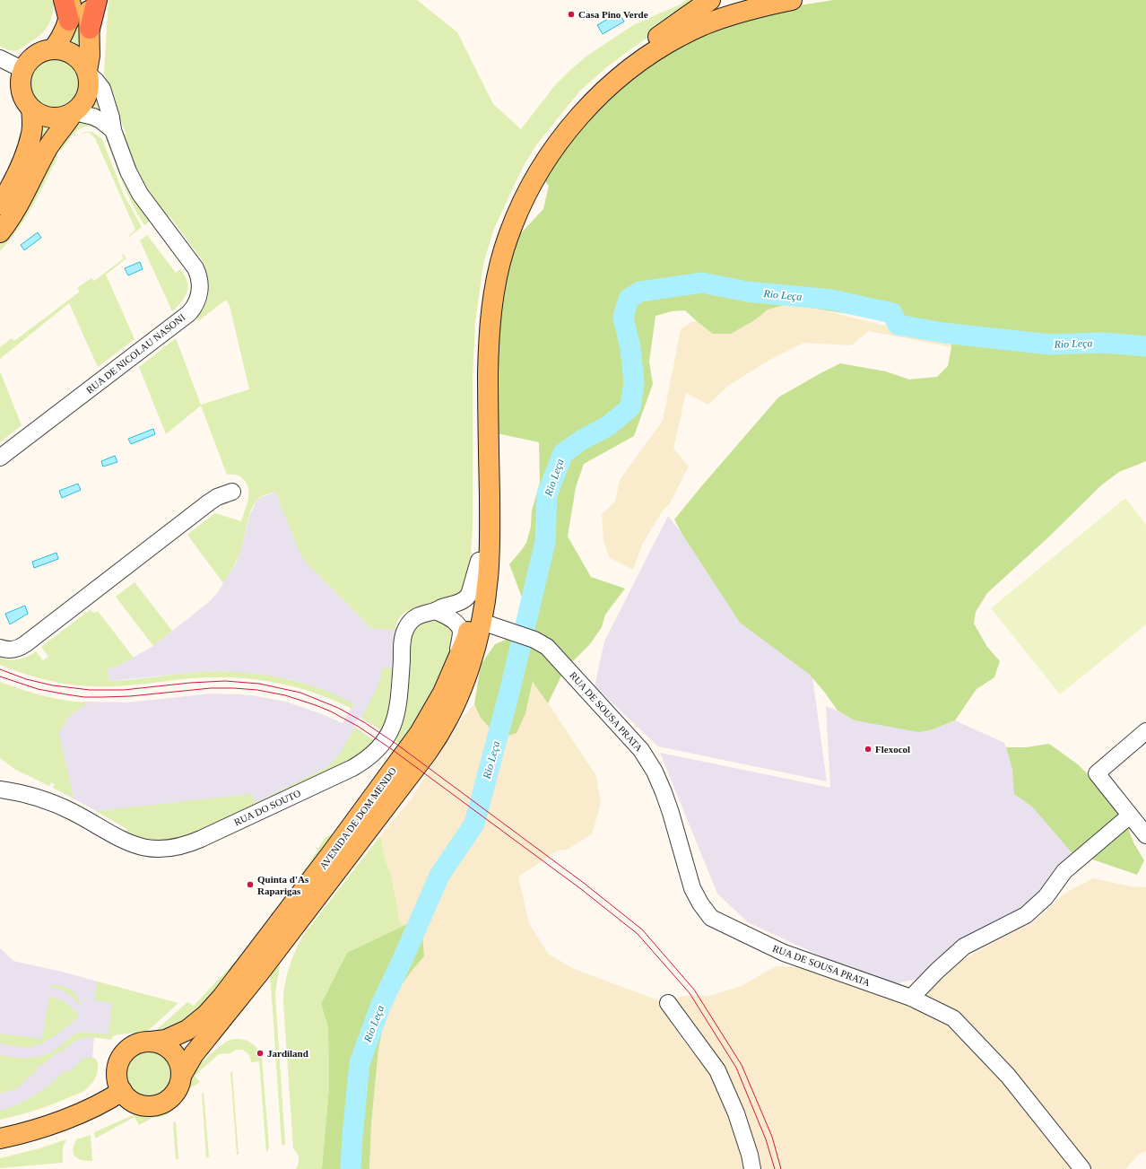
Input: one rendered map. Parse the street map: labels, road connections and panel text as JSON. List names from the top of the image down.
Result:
{
  "streets": {
    "main road": ["AVENIDA DE DOM MENDO"],
    "street": ["RUA DE NICOLAU NASONI", "RUA DE SOUSA PRATA", "RUA DO SOUTO"]
  },
  "crossings": [
    ["RUA DE SOUSA PRATA", "AVENIDA DE DOM MENDO"],
    ["RUA DO SOUTO", "AVENIDA DE DOM MENDO"]
  ],
  "water": ["Rio Leça"],
  "places": [
    "Casa Pino Verde",
    "Flexocol",
    "Quinta d'As Raparigas",
    "Jardiland"
  ]
}
